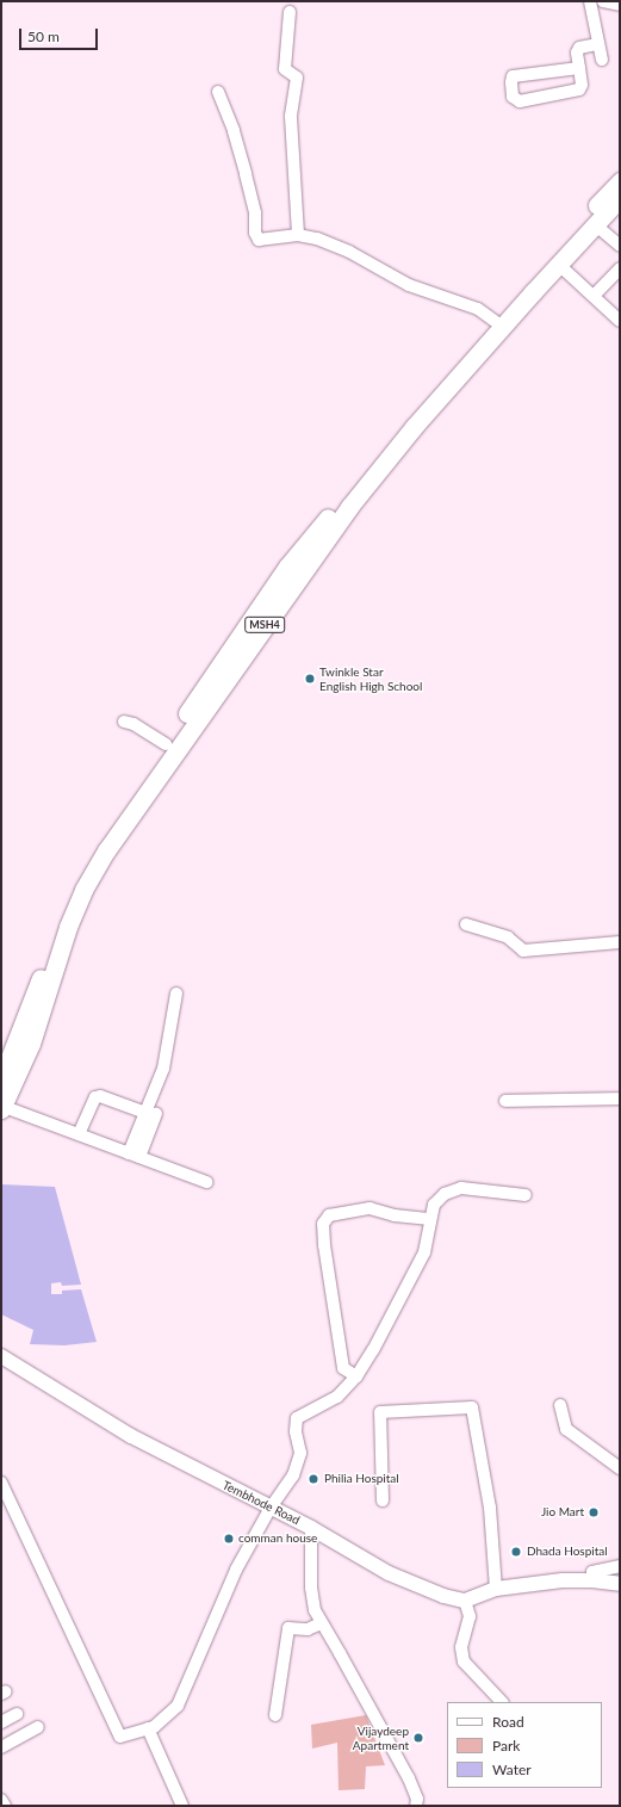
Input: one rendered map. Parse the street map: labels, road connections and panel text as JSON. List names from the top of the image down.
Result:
{
  "streets": {
    "main road": ["MSH4"],
    "street": ["Tembhode Road"]
  },
  "places": [
    "Twinkle Star English High School",
    "Philia Hospital",
    "Jio Mart",
    "comman house",
    "Dhada Hospital",
    "Vijaydeep Apartment"
  ],
  "legend": ["Road", "Park", "Water"],
  "scale_bar": "50 m"
}
